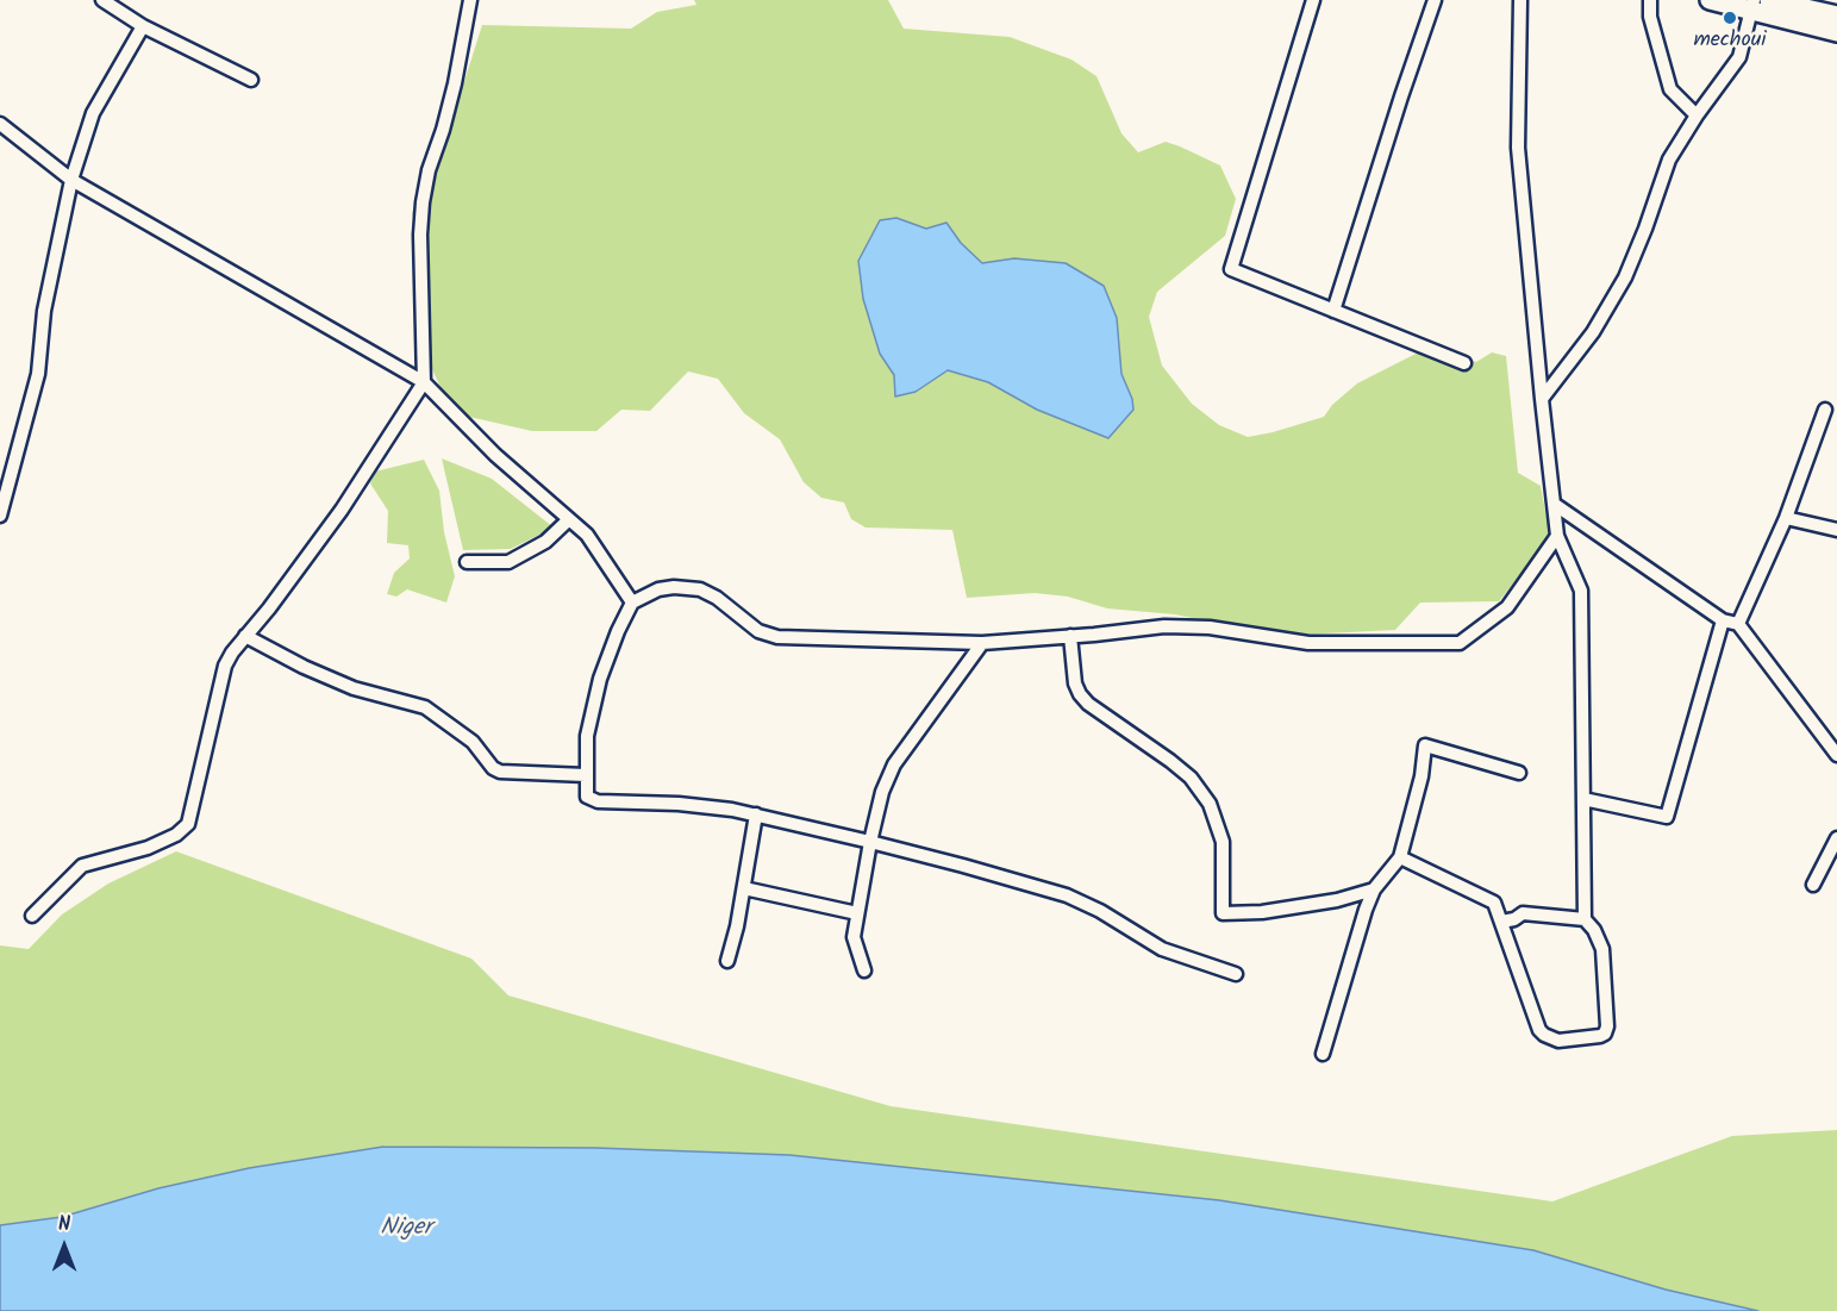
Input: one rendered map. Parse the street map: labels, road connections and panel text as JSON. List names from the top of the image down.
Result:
{
  "water": ["Niger"],
  "places": ["mechoui"],
  "north": "top"
}
